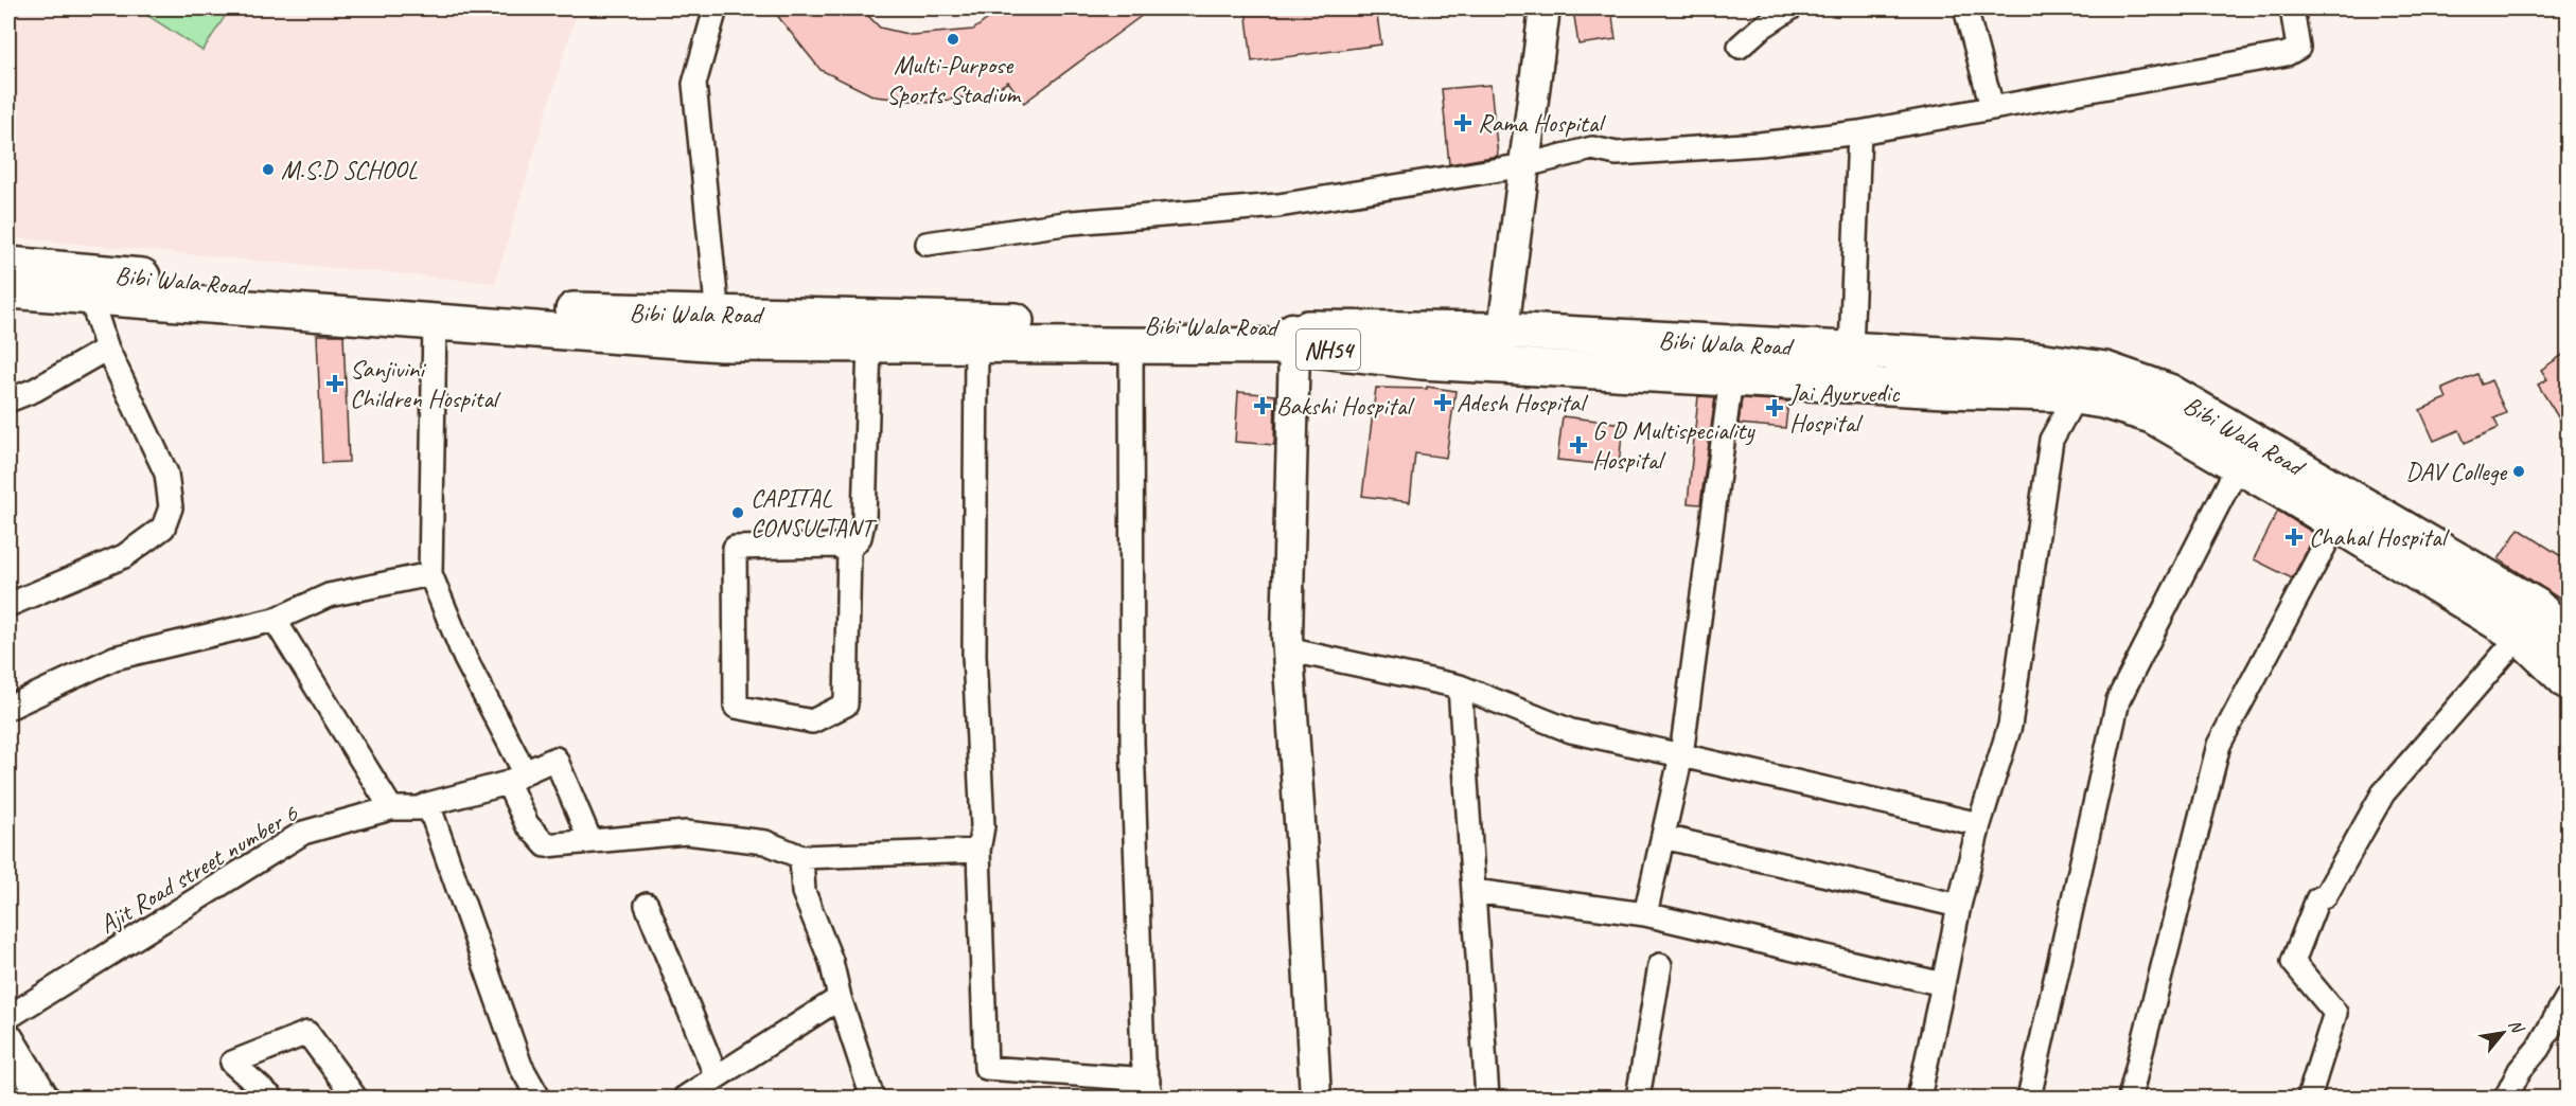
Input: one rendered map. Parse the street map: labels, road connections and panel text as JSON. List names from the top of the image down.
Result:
{
  "streets": {
    "highway": ["Bibi Wala Road", "NH54"],
    "street": ["Ajit Road street number 6"]
  },
  "crossings": [
    ["Bibi Wala Road", "NH54"]
  ],
  "places": {
    "other": [
      "Multi-Purpose Sports Stadium",
      "M.S.D SCHOOL",
      "DAV College",
      "CAPITAL CONSULTANT"
    ],
    "health": [
      "Rama Hospital",
      "Sanjivini Children Hospital",
      "Adesh Hospital",
      "Bakshi Hospital",
      "Jai Ayurvedic Hospital",
      "G D Multispeciality Hospital",
      "Chahal Hospital"
    ]
  },
  "north": "top right"
}
